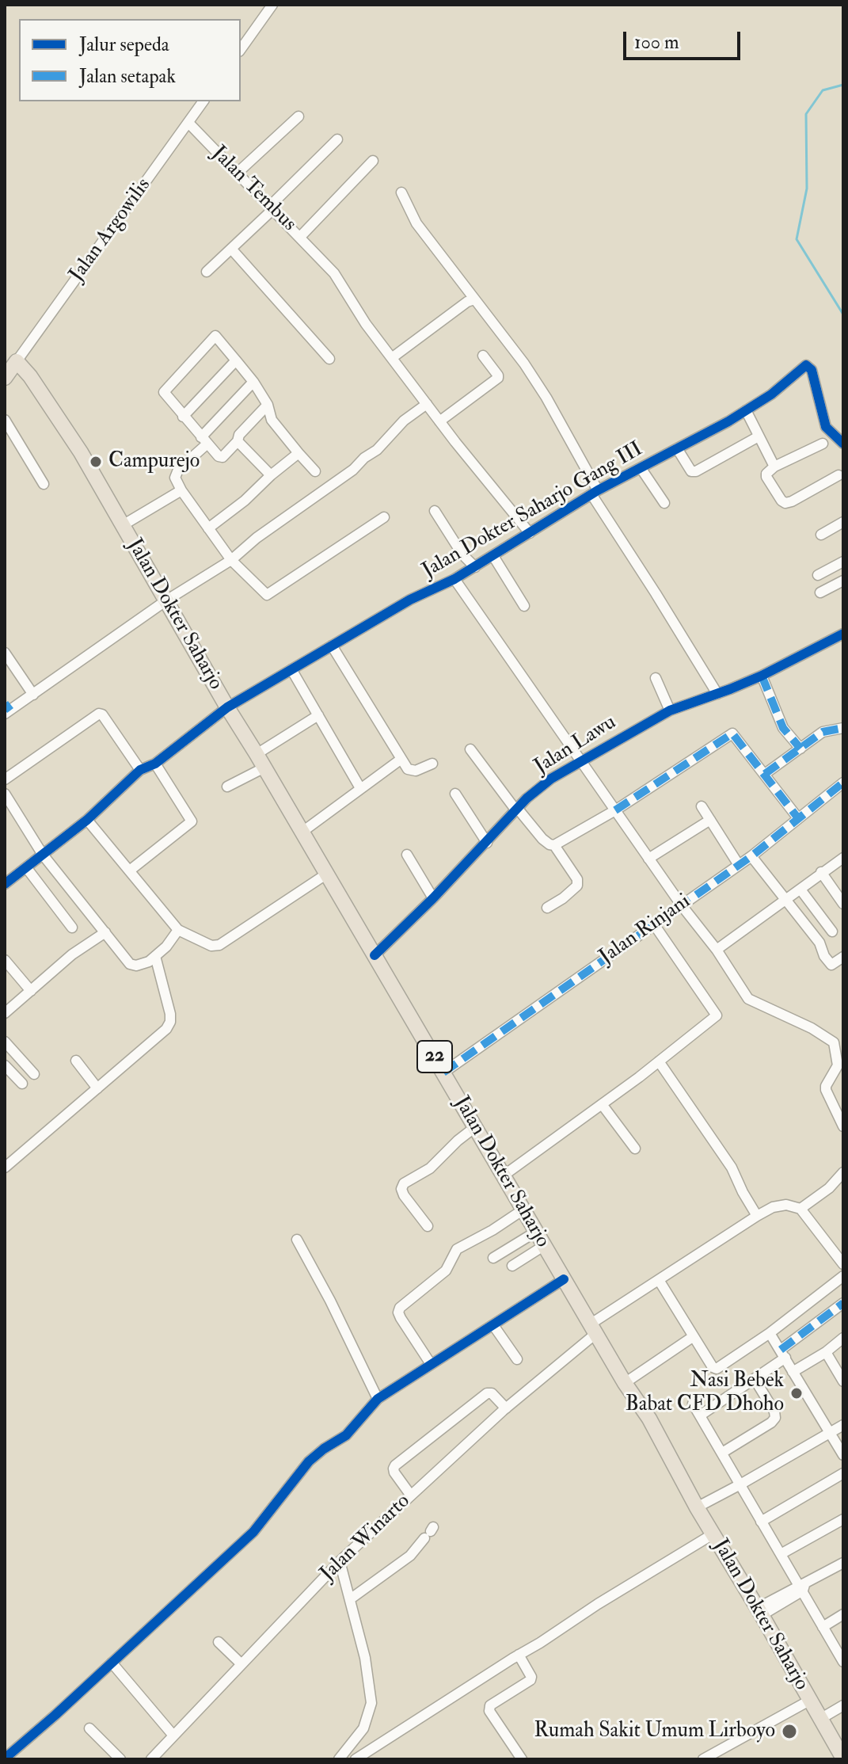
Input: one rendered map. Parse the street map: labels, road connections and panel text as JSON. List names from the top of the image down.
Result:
{
  "streets": {
    "highway": ["Jalan Dokter Saharjo", "22"],
    "street": [
      "Jalan Tembus",
      "Jalan Argowilis",
      "Jalan Dokter Saharjo Gang III",
      "Jalan Lawu",
      "Jalan Rinjani",
      "Jalan Winarto"
    ]
  },
  "crossings": [
    ["Jalan Tembus", "Jalan Argowilis"],
    ["Jalan Tembus", "Jalan Dokter Saharjo Gang III"],
    ["Jalan Argowilis", "Jalan Dokter Saharjo"],
    ["Jalan Dokter Saharjo Gang III", "Jalan Dokter Saharjo"],
    ["Jalan Dokter Saharjo", "Jalan Lawu"],
    ["Jalan Dokter Saharjo", "Jalan Rinjani"],
    ["Jalan Dokter Saharjo", "Jalan Winarto"]
  ],
  "places": ["Campurejo", "Nasi Bebek Babat CFD Dhoho", "Rumah Sakit Umum Lirboyo"],
  "legend": ["Jalur sepeda", "Jalan setapak"],
  "scale_bar": "100 m"
}
